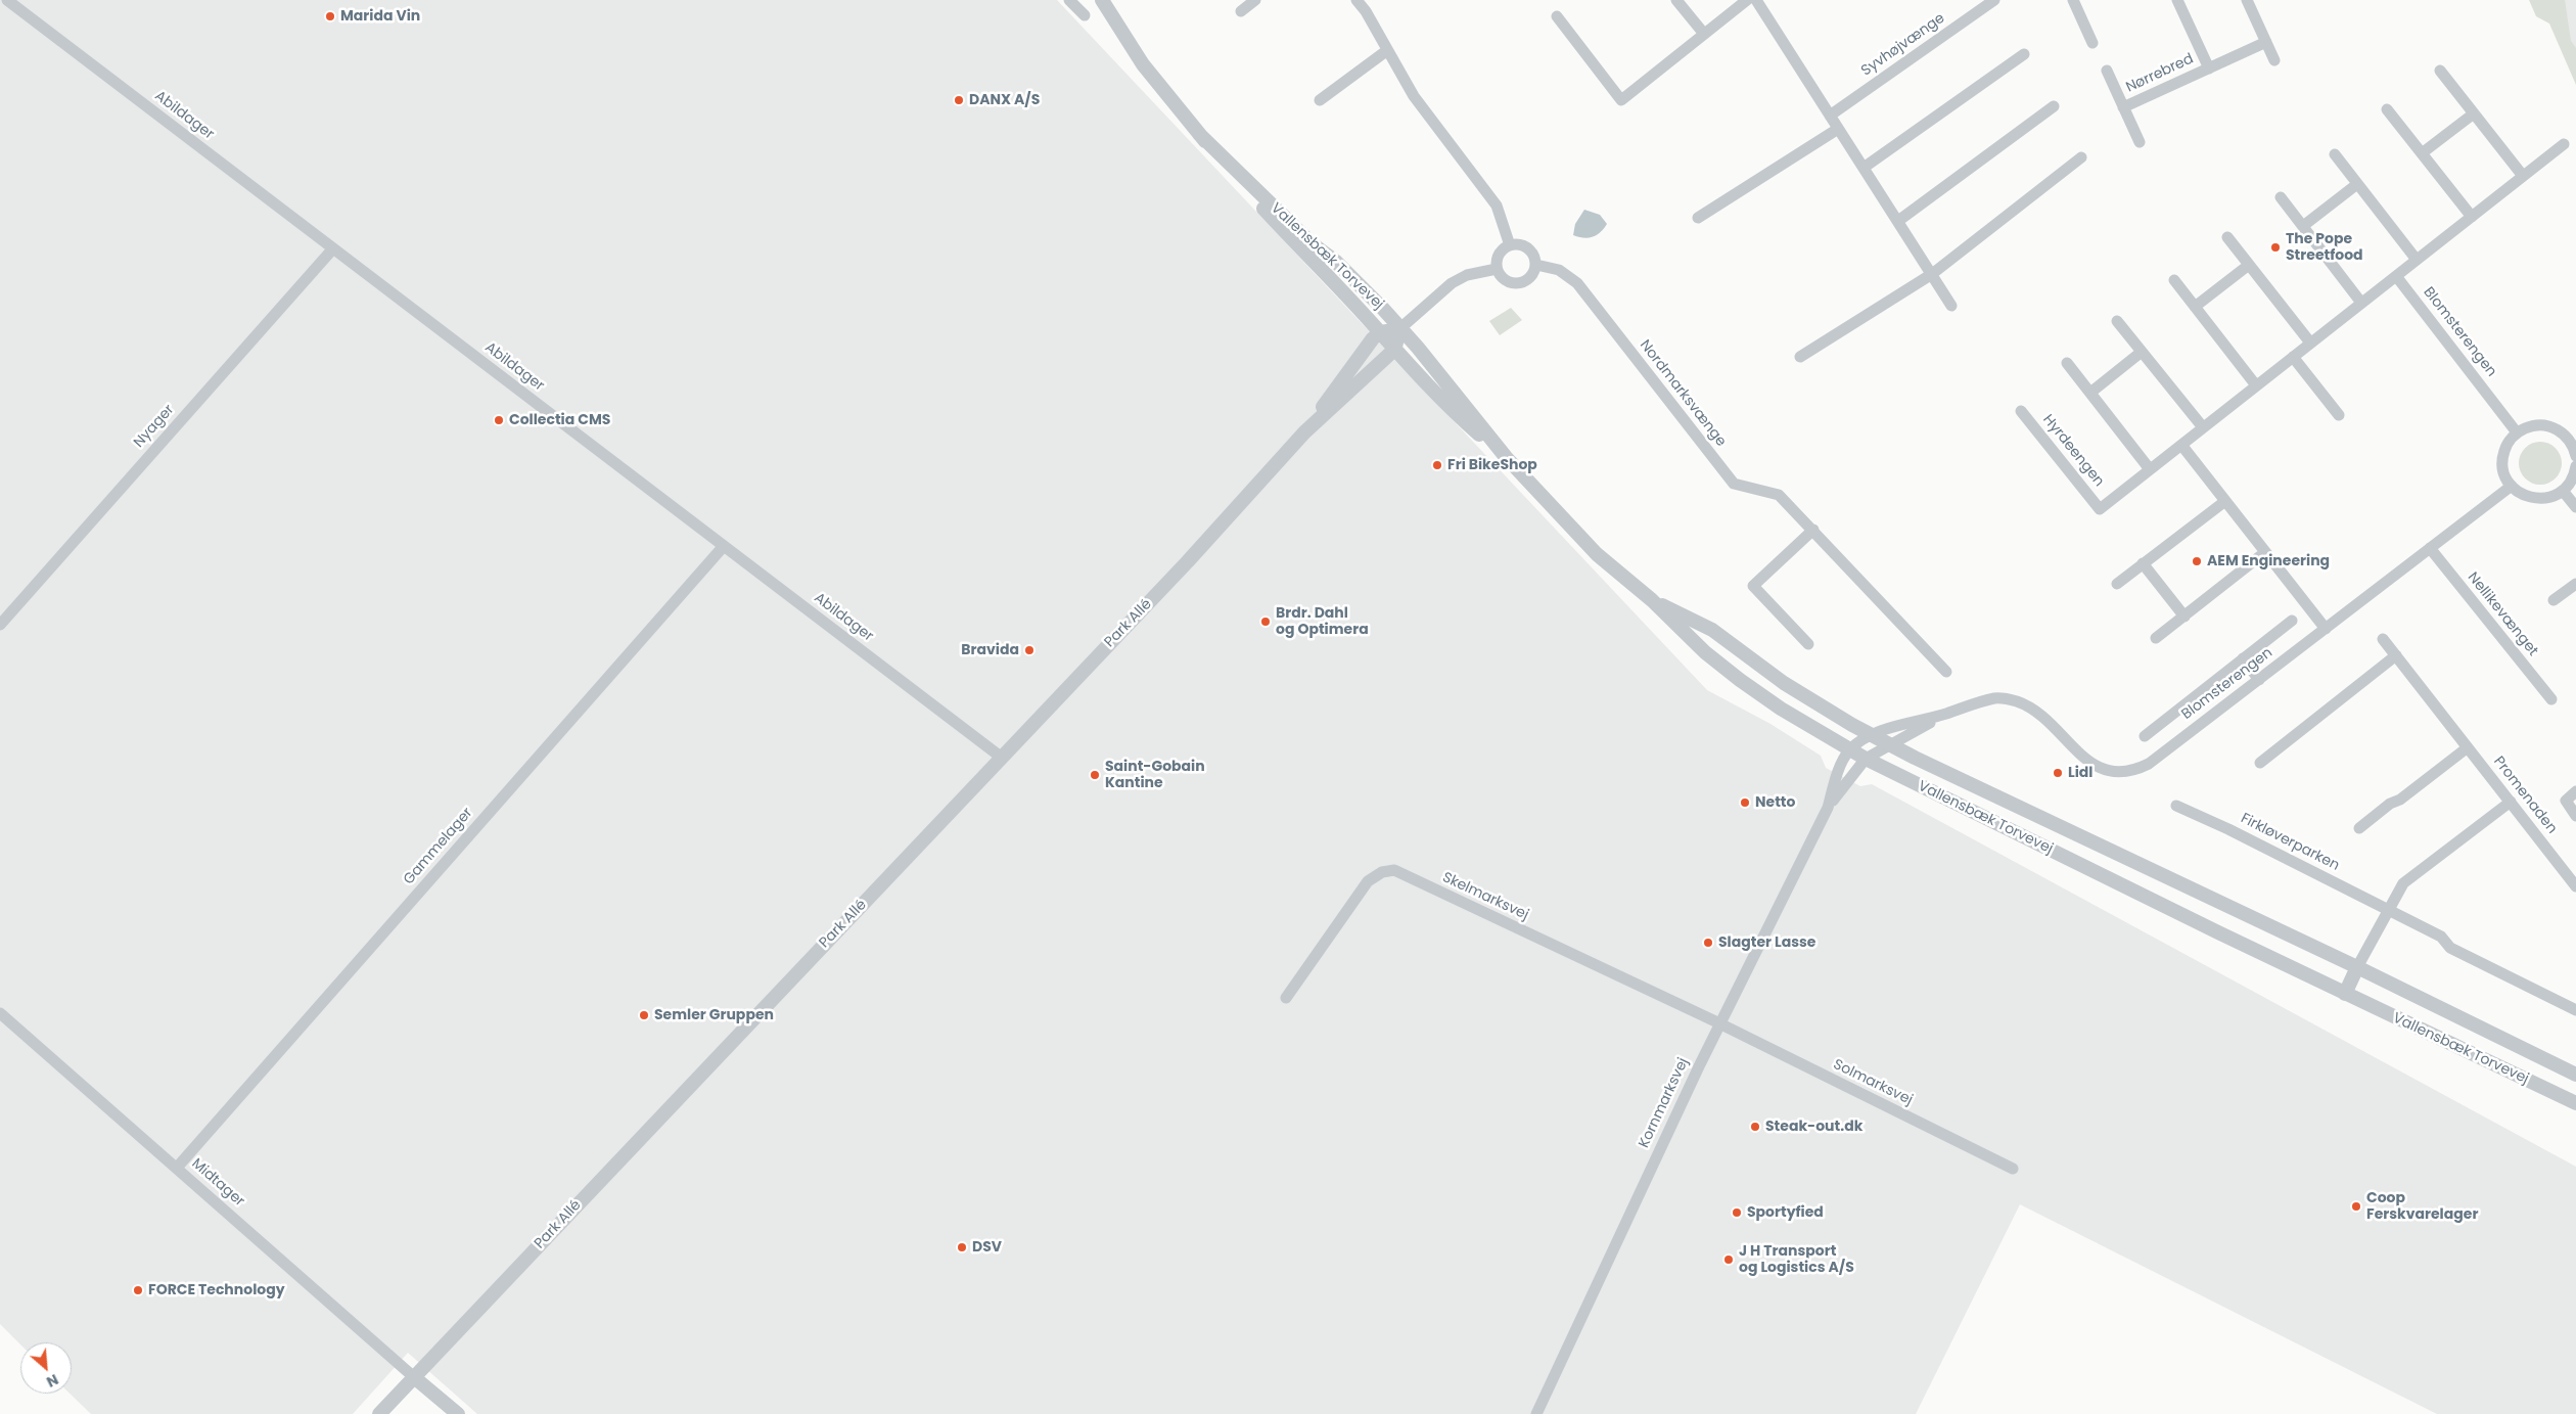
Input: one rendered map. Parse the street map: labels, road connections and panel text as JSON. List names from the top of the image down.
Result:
{
  "streets": {
    "street": [
      "Syvhøjvænge",
      "Nørrebred",
      "Abildager",
      "Vallensbæk Torvevej",
      "Blomsterengen",
      "Nordmarksvænge",
      "Nyager",
      "Hyrdeengen",
      "Nellikevænget",
      "Park Allé",
      "Promenaden",
      "Firkløverparken",
      "Gammelager",
      "Skelmarksvej",
      "Solmarksvej",
      "Kornmarksvej",
      "Midtager"
    ]
  },
  "crossings": [
    ["Abildager", "Nyager"],
    ["Abildager", "Park Allé"],
    ["Abildager", "Gammelager"],
    ["Vallensbæk Torvevej", "Blomsterengen"],
    ["Vallensbæk Torvevej", "Park Allé"],
    ["Vallensbæk Torvevej", "Kornmarksvej"],
    ["Blomsterengen", "Hyrdeengen"],
    ["Blomsterengen", "Nellikevænget"],
    ["Blomsterengen", "Kornmarksvej"],
    ["Park Allé", "Midtager"],
    ["Gammelager", "Midtager"],
    ["Skelmarksvej", "Solmarksvej"],
    ["Skelmarksvej", "Kornmarksvej"],
    ["Solmarksvej", "Kornmarksvej"]
  ],
  "places": [
    "Marida Vin",
    "DANX A/S",
    "The Pope Streetfood",
    "Collectia CMS",
    "Fri BikeShop",
    "AEM Engineering",
    "Brdr. Dahl og Optimera",
    "Bravida",
    "Lidl",
    "Saint-Gobain Kantine",
    "Netto",
    "Slagter Lasse",
    "Semler Gruppen",
    "Steak-out.dk",
    "Coop Ferskvarelager",
    "Sportyfied",
    "DSV",
    "J H Transport og Logistics A/S",
    "FORCE Technology"
  ],
  "north": "bottom right"
}
